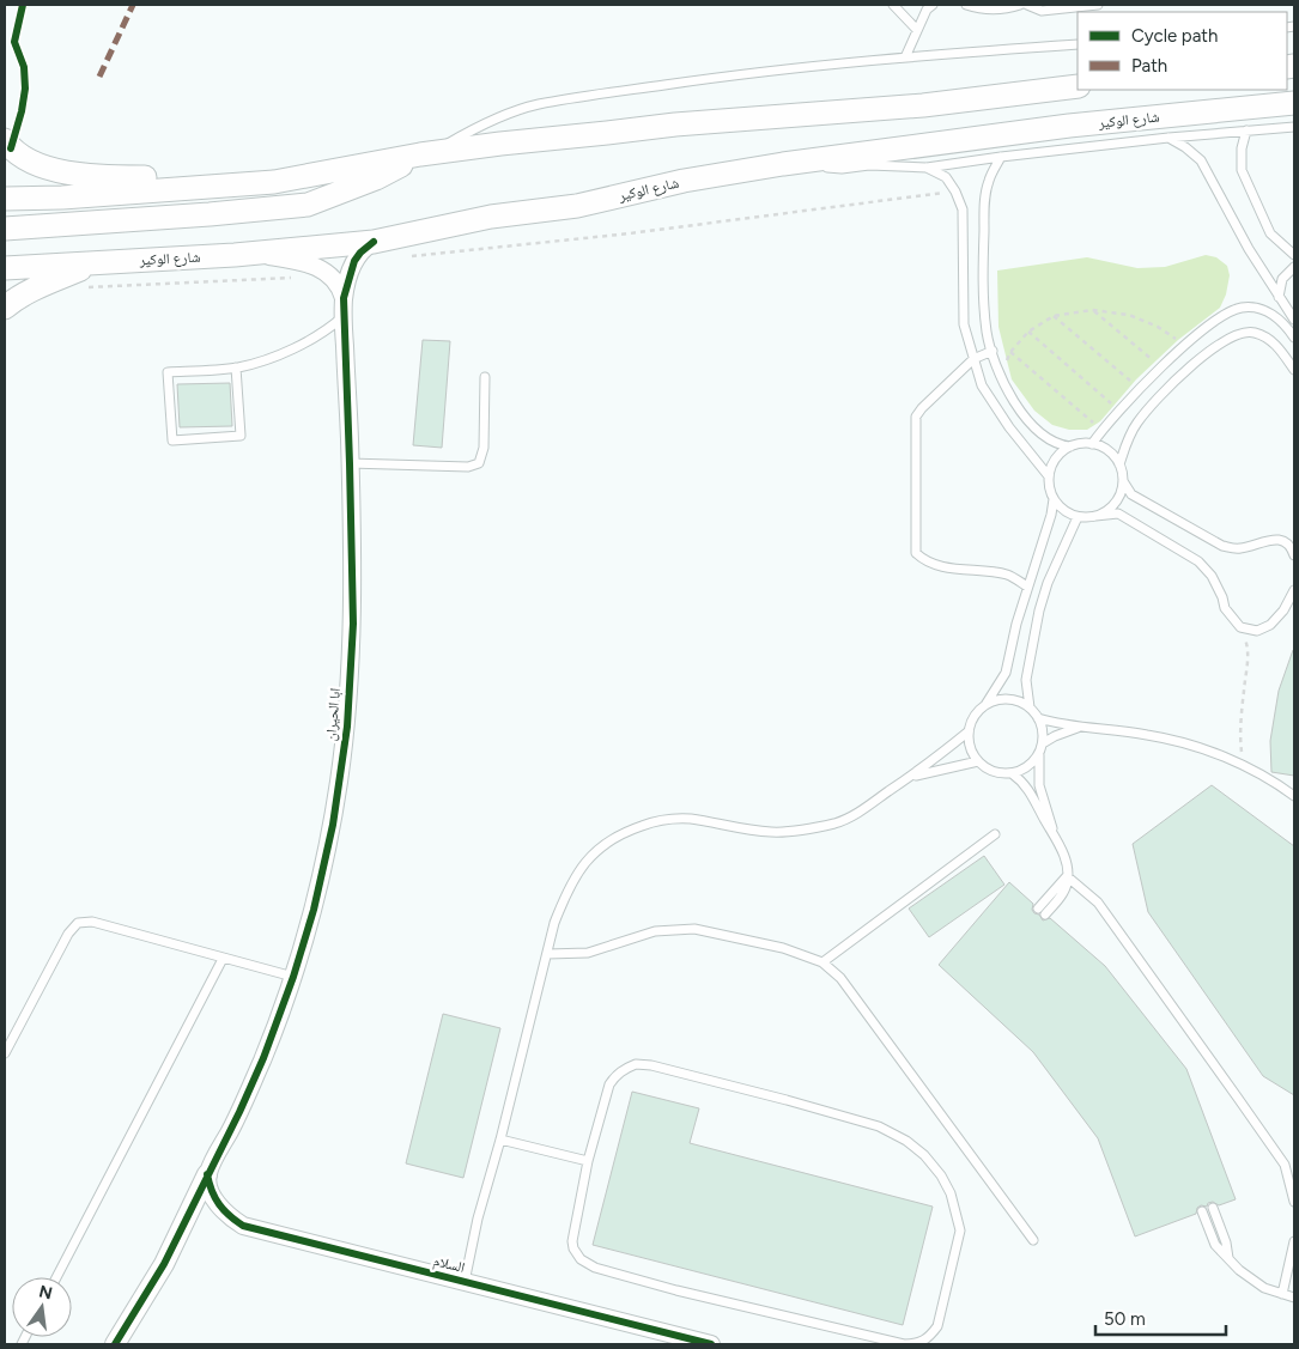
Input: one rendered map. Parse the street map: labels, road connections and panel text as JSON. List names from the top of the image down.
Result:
{
  "streets": {
    "main road": ["شارع الوكير"],
    "street": ["ابا الحيران", "السلام"]
  },
  "crossings": [
    ["شارع الوكير", "ابا الحيران"],
    ["ابا الحيران", "السلام"]
  ],
  "legend": ["Cycle path", "Path"],
  "scale_bar": "50 m",
  "north": "top"
}
